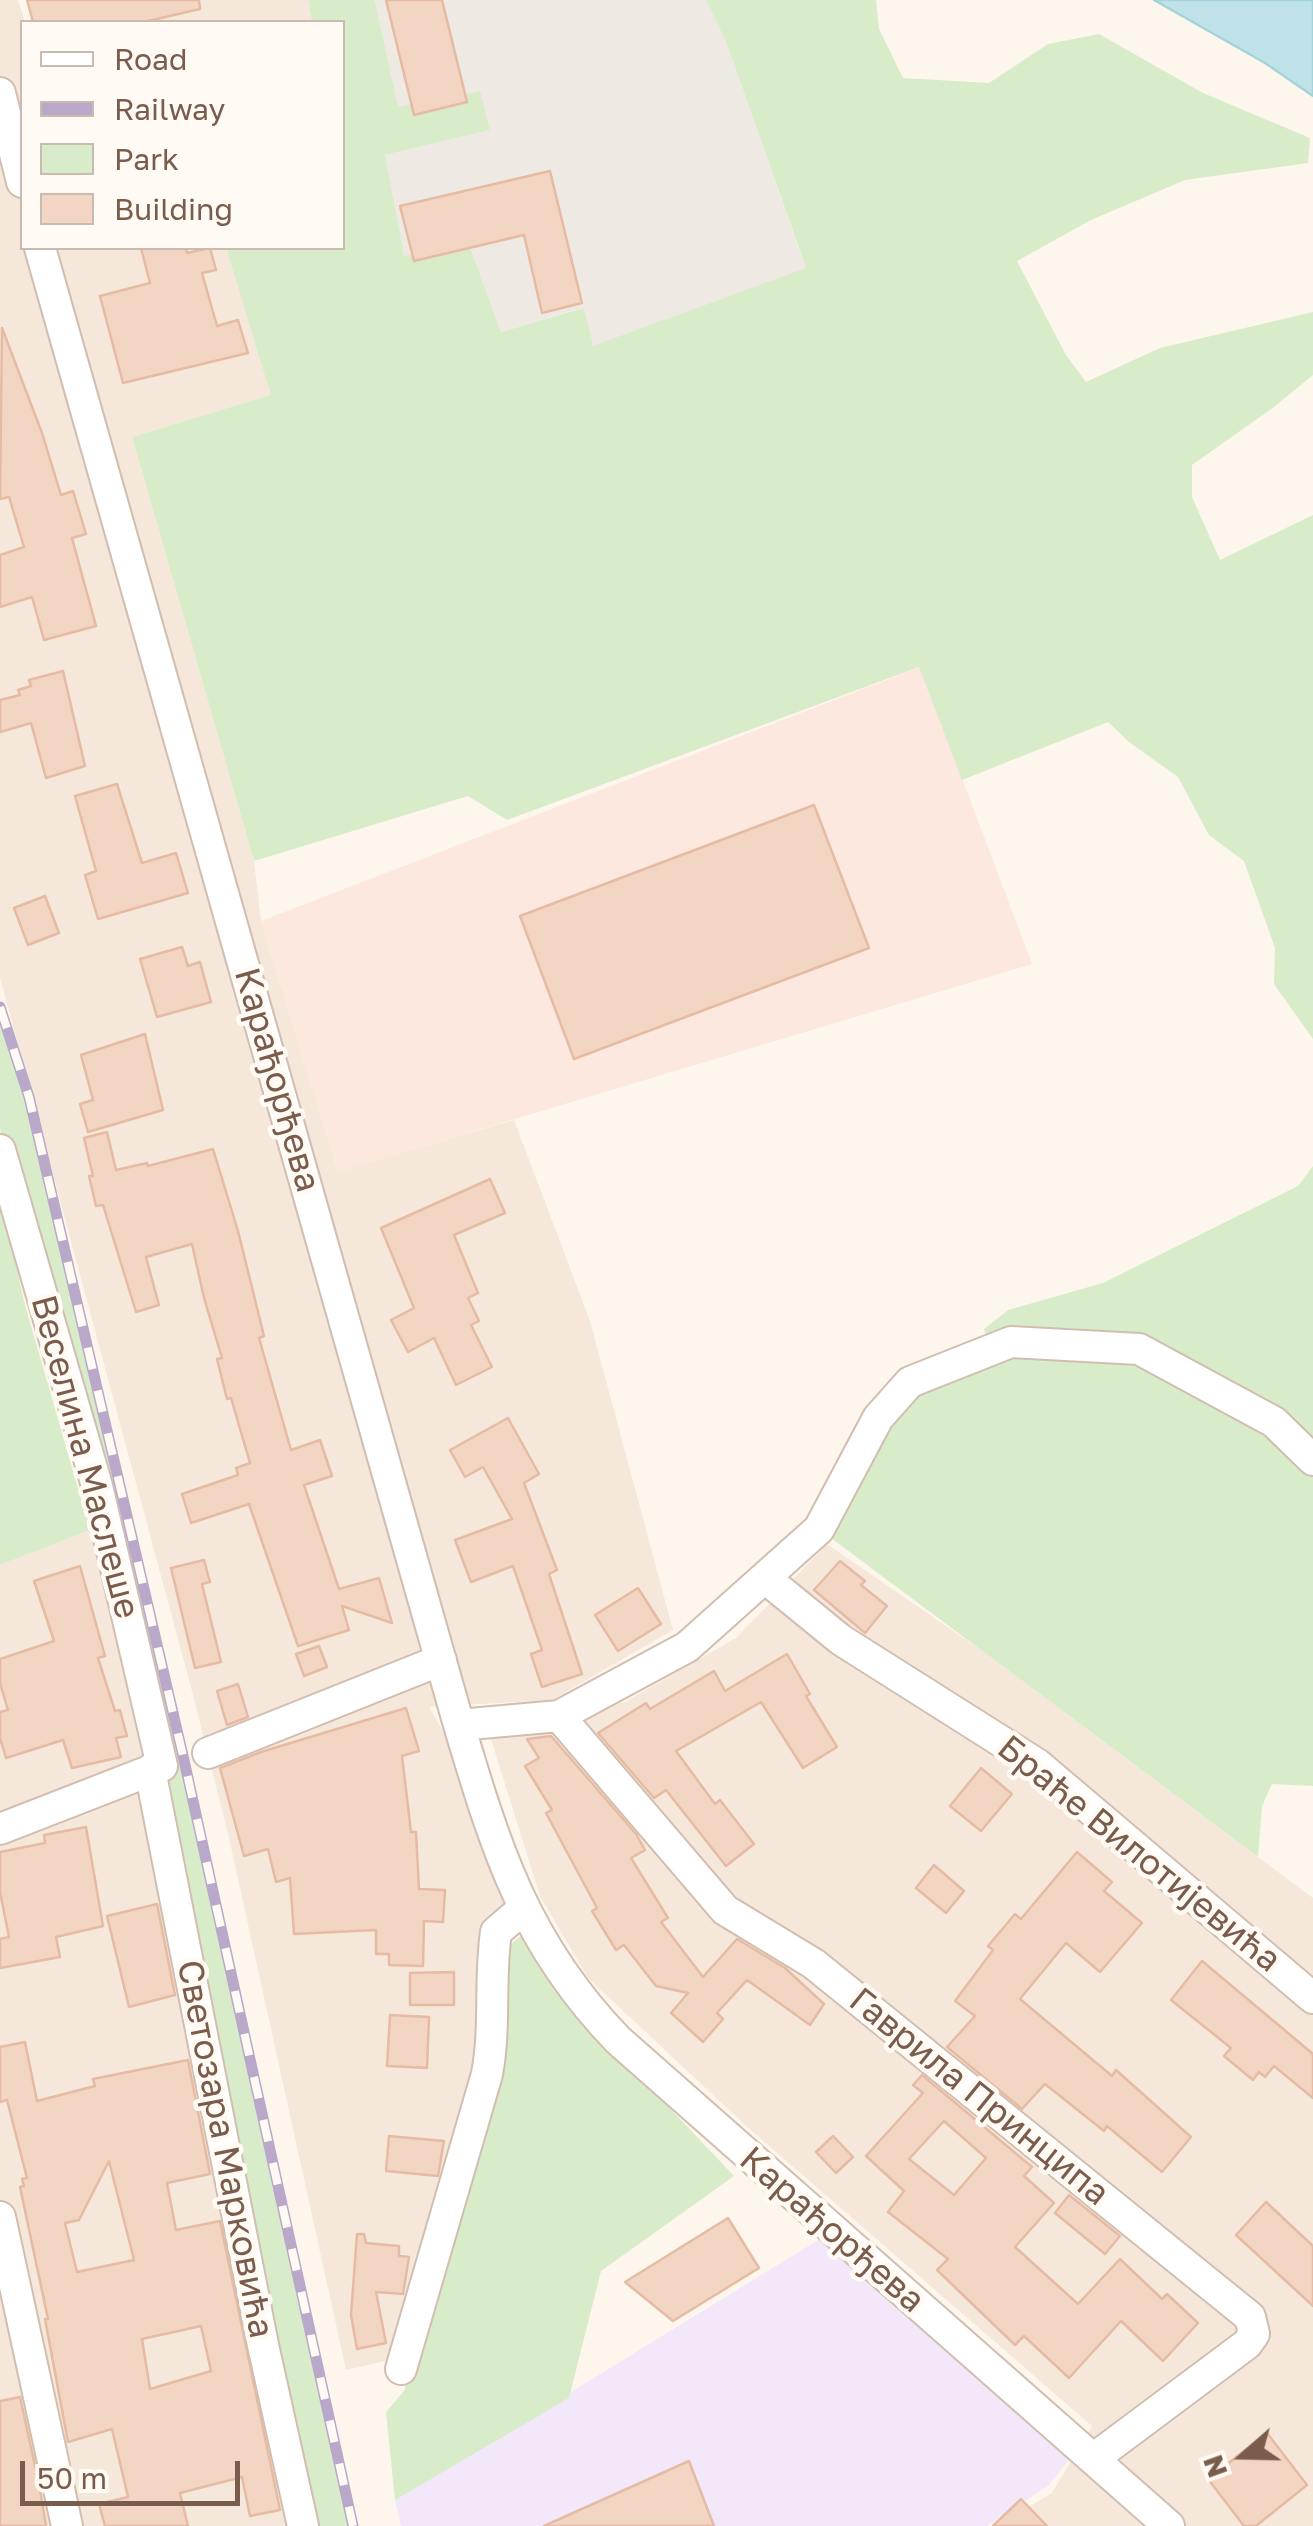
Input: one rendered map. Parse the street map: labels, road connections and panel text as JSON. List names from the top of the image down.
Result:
{
  "streets": {
    "street": [
      "Карађорђева",
      "Веселина Маслеше",
      "Браће Вилотијевића",
      "Гаврила Принципа",
      "Светозара Марковића"
    ]
  },
  "crossings": [
    ["Карађорђева", "Гаврила Принципа"],
    ["Веселина Маслеше", "Светозара Марковића"]
  ],
  "legend": [
    "Road",
    "Railway",
    "Park",
    "Building"
  ],
  "scale_bar": "50 m",
  "north": "left"
}
